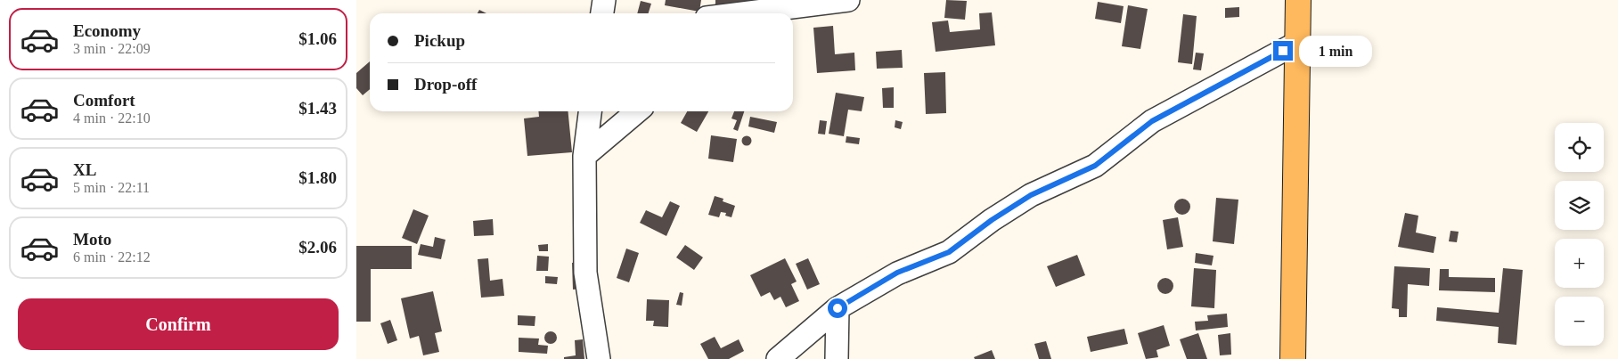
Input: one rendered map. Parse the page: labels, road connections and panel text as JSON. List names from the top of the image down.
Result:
{
  "page": {
    "list": [
      {
        "name": "Economy",
        "note": "3 min · 22:09",
        "value": "$1.06"
      },
      {
        "name": "Comfort",
        "note": "4 min · 22:10",
        "value": "$1.43"
      },
      {
        "name": "XL",
        "note": "5 min · 22:11",
        "value": "$1.80"
      },
      {
        "name": "Moto",
        "note": "6 min · 22:12",
        "value": "$2.06"
      }
    ],
    "banner": ["Pickup", "Drop-off"],
    "bubble": "1 min",
    "map_buttons": ["+", "−"],
    "buttons": "Confirm"
  }
}
